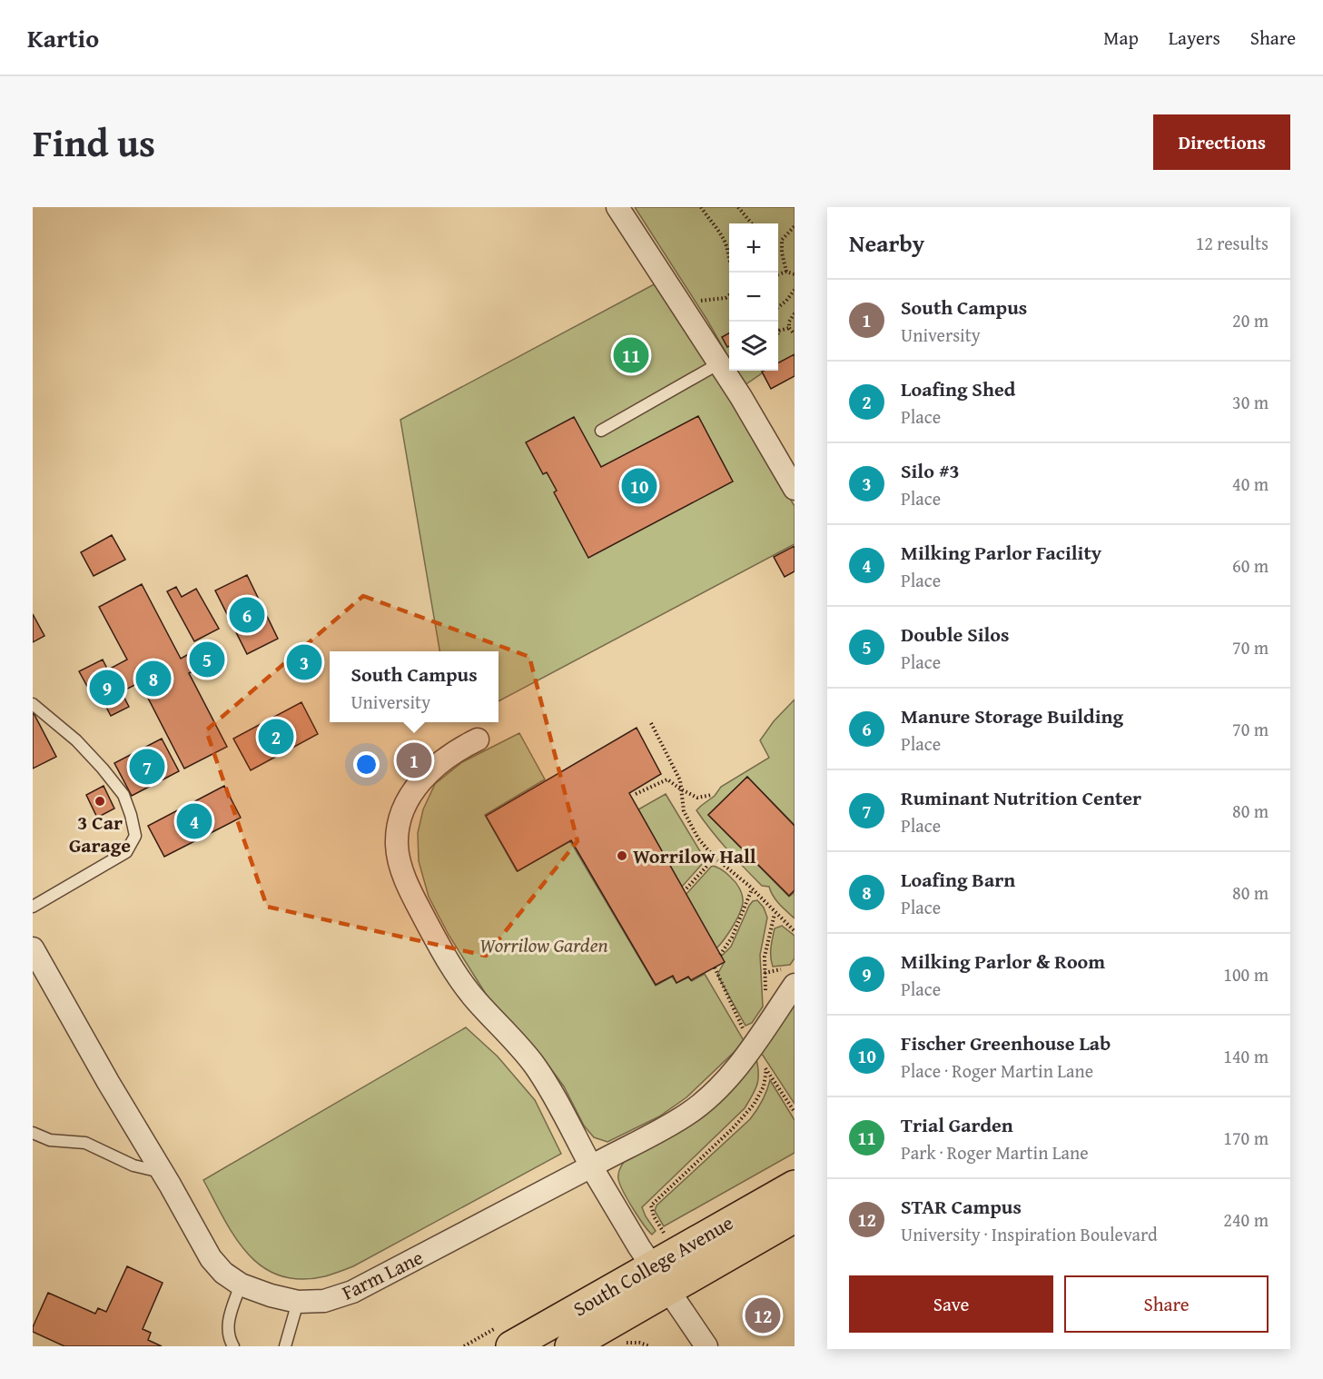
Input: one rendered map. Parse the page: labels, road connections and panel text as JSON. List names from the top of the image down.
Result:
{
  "streets": {
    "main road": ["South College Avenue"],
    "street": ["Farm Lane"]
  },
  "parks": ["Worrilow Garden"],
  "places": ["3 Car Garage", "Worrilow Hall"],
  "page": {
    "header": "Kartio",
    "nav": ["Map", "Layers", "Share"],
    "title": "Find us",
    "buttons": [
      "Directions",
      ["Save", "Share"]
    ],
    "heading": ["Nearby", "12 results"],
    "map_buttons": ["+", "−"],
    "list": [
      {
        "mark": "1",
        "name": "South Campus",
        "note": "University",
        "value": "20 m"
      },
      {
        "mark": "2",
        "name": "Loafing Shed",
        "note": "Place",
        "value": "30 m"
      },
      {
        "mark": "3",
        "name": "Silo #3",
        "note": "Place",
        "value": "40 m"
      },
      {
        "mark": "4",
        "name": "Milking Parlor Facility",
        "note": "Place",
        "value": "60 m"
      },
      {
        "mark": "5",
        "name": "Double Silos",
        "note": "Place",
        "value": "70 m"
      },
      {
        "mark": "6",
        "name": "Manure Storage Building",
        "note": "Place",
        "value": "70 m"
      },
      {
        "mark": "7",
        "name": "Ruminant Nutrition Center",
        "note": "Place",
        "value": "80 m"
      },
      {
        "mark": "8",
        "name": "Loafing Barn",
        "note": "Place",
        "value": "80 m"
      },
      {
        "mark": "9",
        "name": "Milking Parlor & Room",
        "note": "Place",
        "value": "100 m"
      },
      {
        "mark": "10",
        "name": "Fischer Greenhouse Lab",
        "note": "Place · Roger Martin Lane",
        "value": "140 m"
      },
      {
        "mark": "11",
        "name": "Trial Garden",
        "note": "Park · Roger Martin Lane",
        "value": "170 m"
      },
      {
        "mark": "12",
        "name": "STAR Campus",
        "note": "University · Inspiration Boulevard",
        "value": "240 m"
      }
    ],
    "pins": [
      "11",
      "10",
      "6",
      "5",
      "3",
      "8",
      "9",
      "2",
      "1",
      "7",
      "4",
      "12"
    ],
    "popup": ["South Campus", "University"]
  }
}
